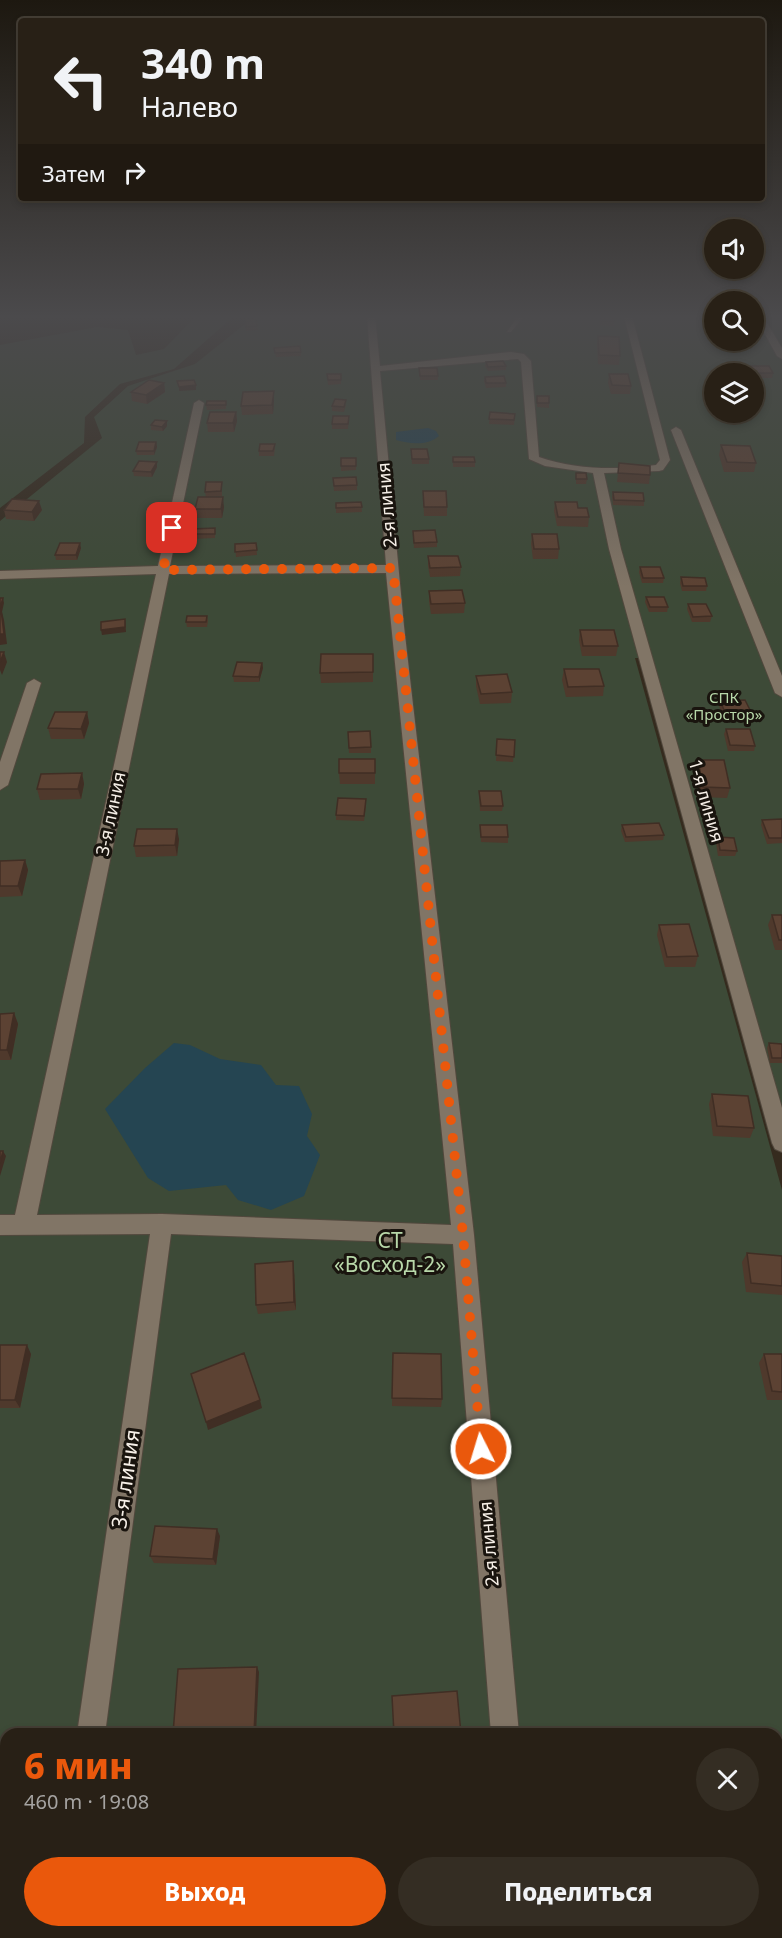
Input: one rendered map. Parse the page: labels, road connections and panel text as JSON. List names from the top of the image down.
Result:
{
  "streets": {
    "street": ["2-я линия", "1-я линия", "3-я линия"]
  },
  "parks": ["СПК «Простор»", "СТ «Восход-2»"],
  "page": {
    "turn": ["340 m", "Налево"],
    "then": "Затем",
    "heading": ["6 мин", "460 m · 19:08"],
    "buttons": ["Выход", "Поделиться"]
  }
}
